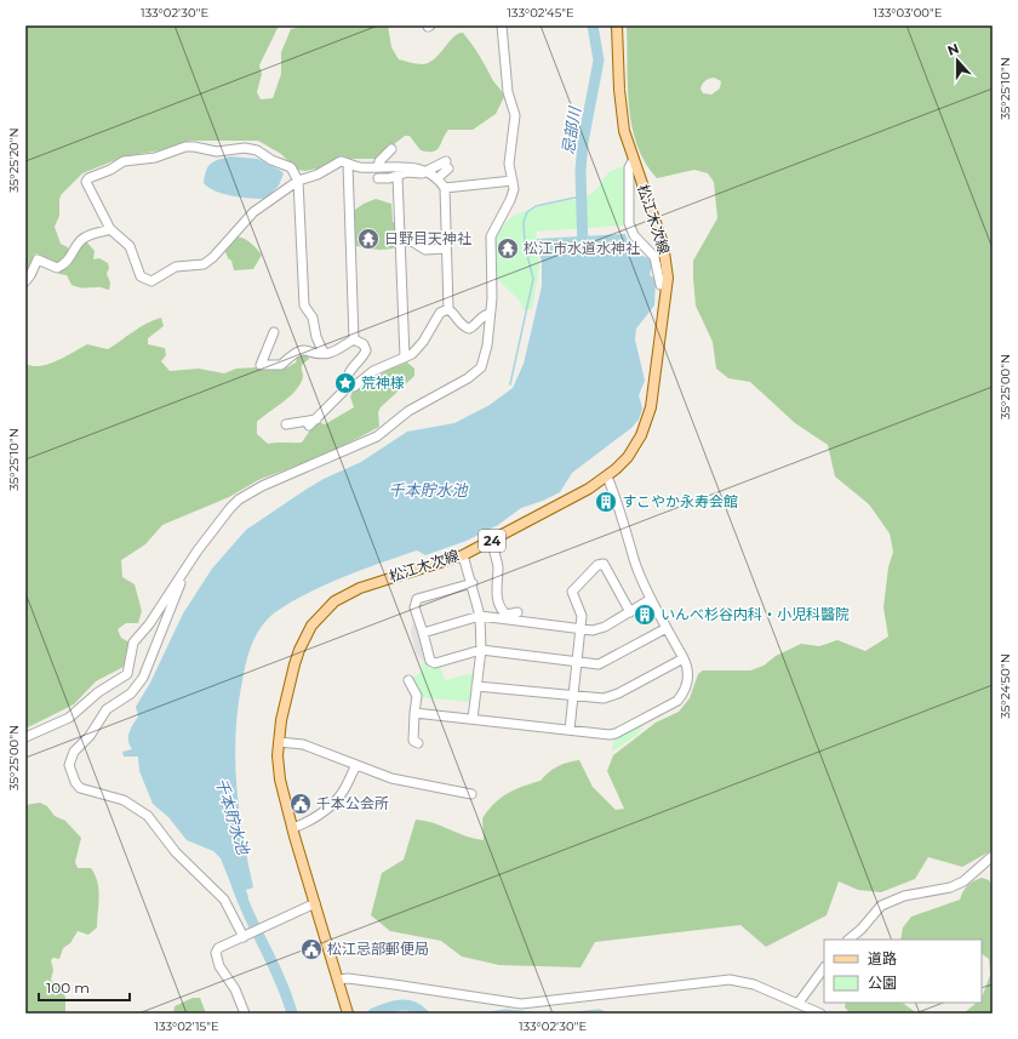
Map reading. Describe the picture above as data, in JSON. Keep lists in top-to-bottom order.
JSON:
{
  "streets": {
    "main road": ["松江木次線", "24"]
  },
  "water": ["忌部川", "千本貯水池"],
  "places": {
    "temple": ["日野目天神社", "松江市水道水神社"],
    "place": ["荒神様"],
    "building": ["すこやか永寿会館", "いんべ杉谷内科・小児科醫院"],
    "public building": ["千本公会所", "松江忌部郵便局"]
  },
  "legend": ["道路", "公園"],
  "scale_bar": "100 m",
  "north": "top",
  "coordinates": [
    "133°02'30\"E",
    "133°02'45\"E",
    "133°03'00\"E",
    "35°25'10\"N",
    "35°25'20\"N",
    "35°25'00\"N",
    "35°24'50\"N",
    "133°02'15\"E"
  ]
}
